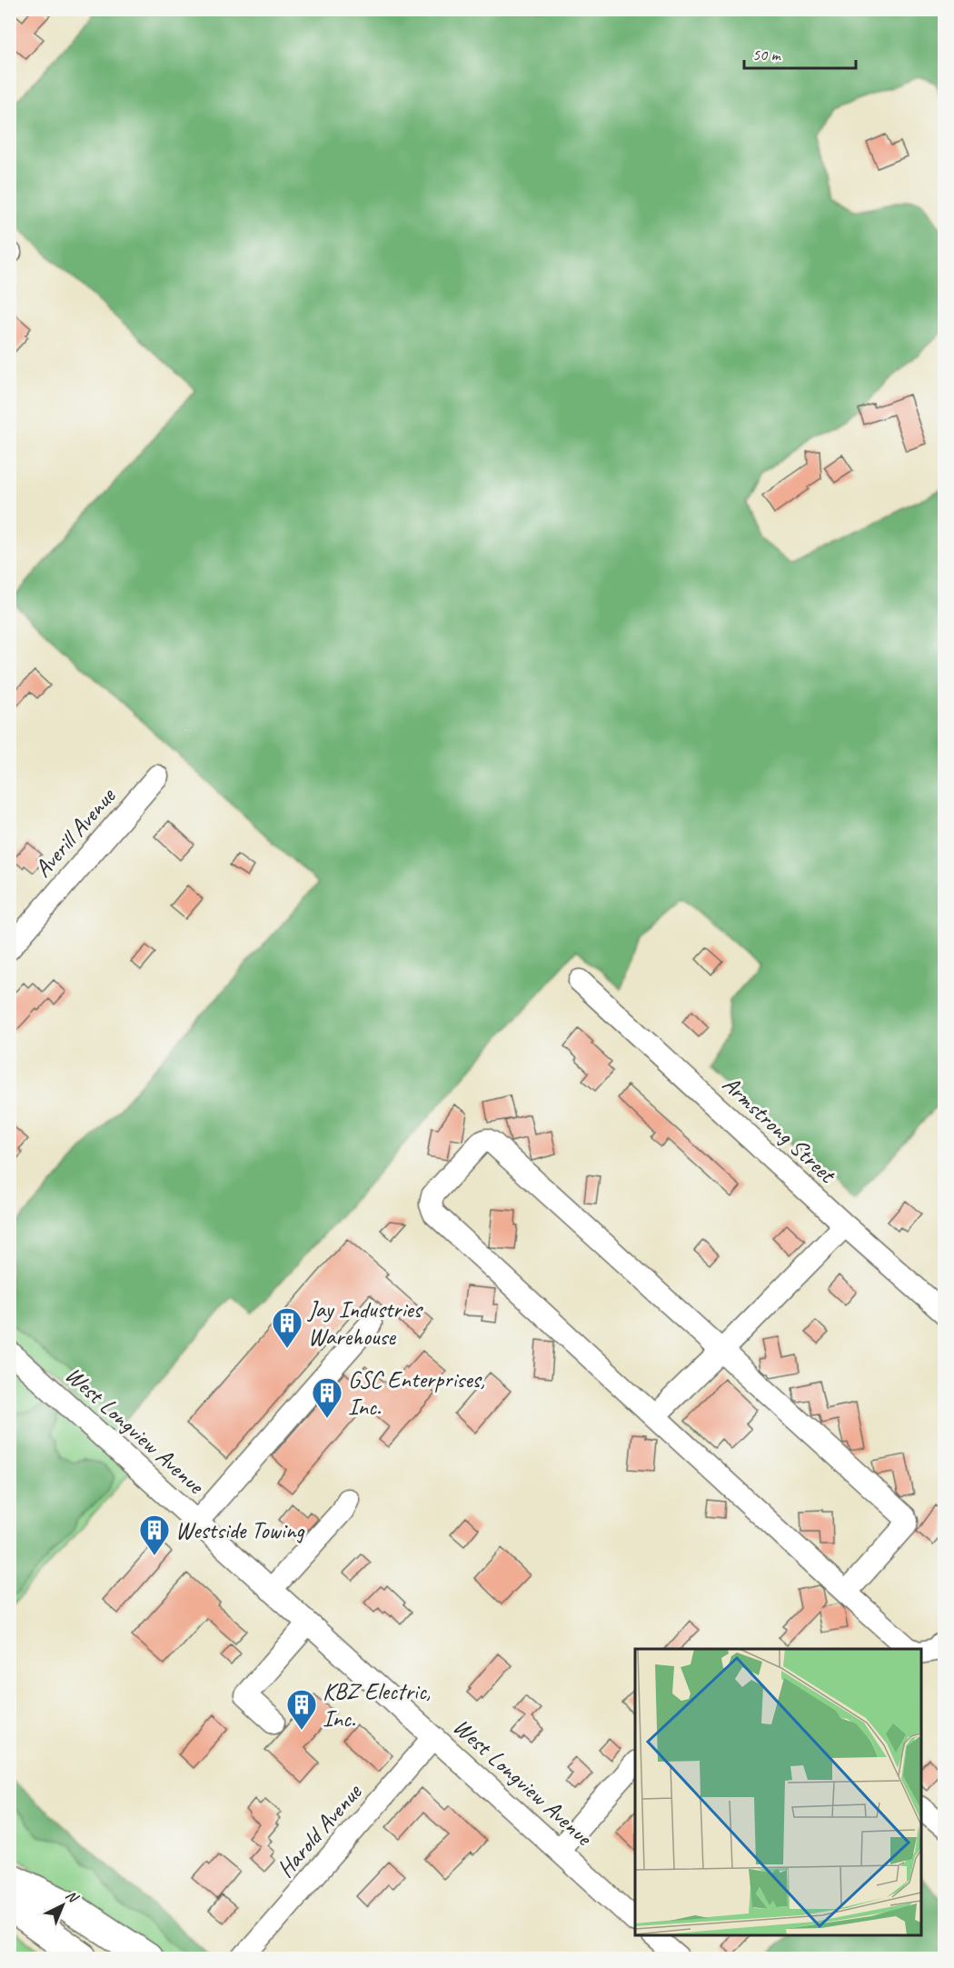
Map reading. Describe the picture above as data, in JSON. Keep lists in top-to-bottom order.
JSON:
{
  "streets": {
    "street": [
      "Averill Avenue",
      "Armstrong Street",
      "West Longview Avenue",
      "Harold Avenue"
    ]
  },
  "crossings": [
    ["West Longview Avenue", "Harold Avenue"]
  ],
  "places": {
    "building": [
      "Jay Industries Warehouse",
      "GSC Enterprises, Inc.",
      "Westside Towing",
      "KBZ Electric, Inc."
    ]
  },
  "scale_bar": "50 m",
  "north": "top right"
}
